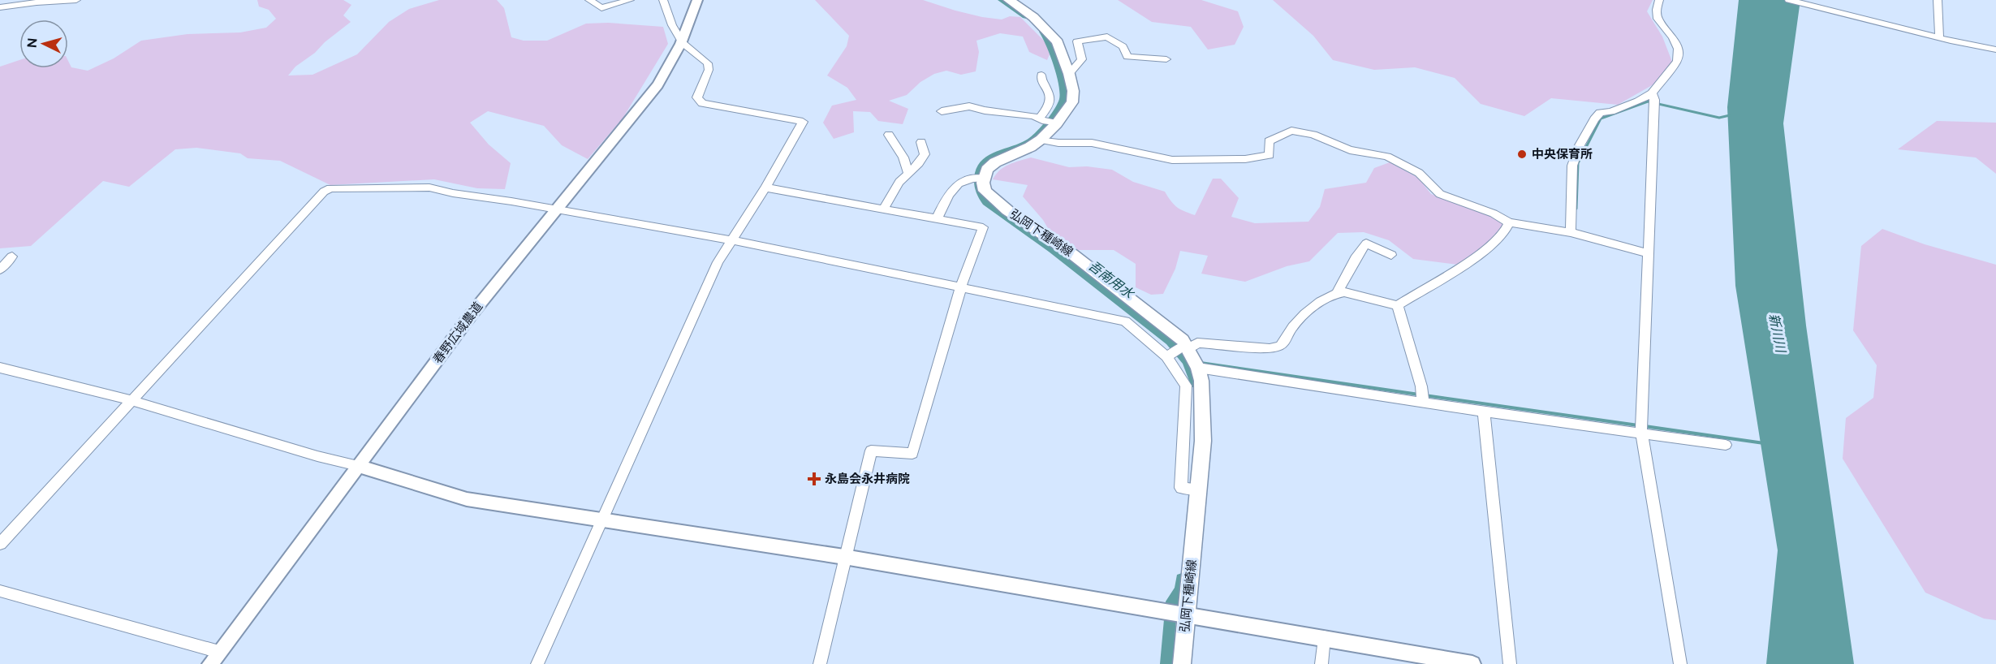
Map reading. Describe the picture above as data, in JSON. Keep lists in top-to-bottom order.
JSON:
{
  "streets": {
    "main road": ["弘岡下種崎線"],
    "street": ["春野広域農道"]
  },
  "water": ["吾南用水", "新川川"],
  "places": {
    "other": ["中央保育所"],
    "health": ["永島会永井病院"]
  },
  "north": "left"
}
